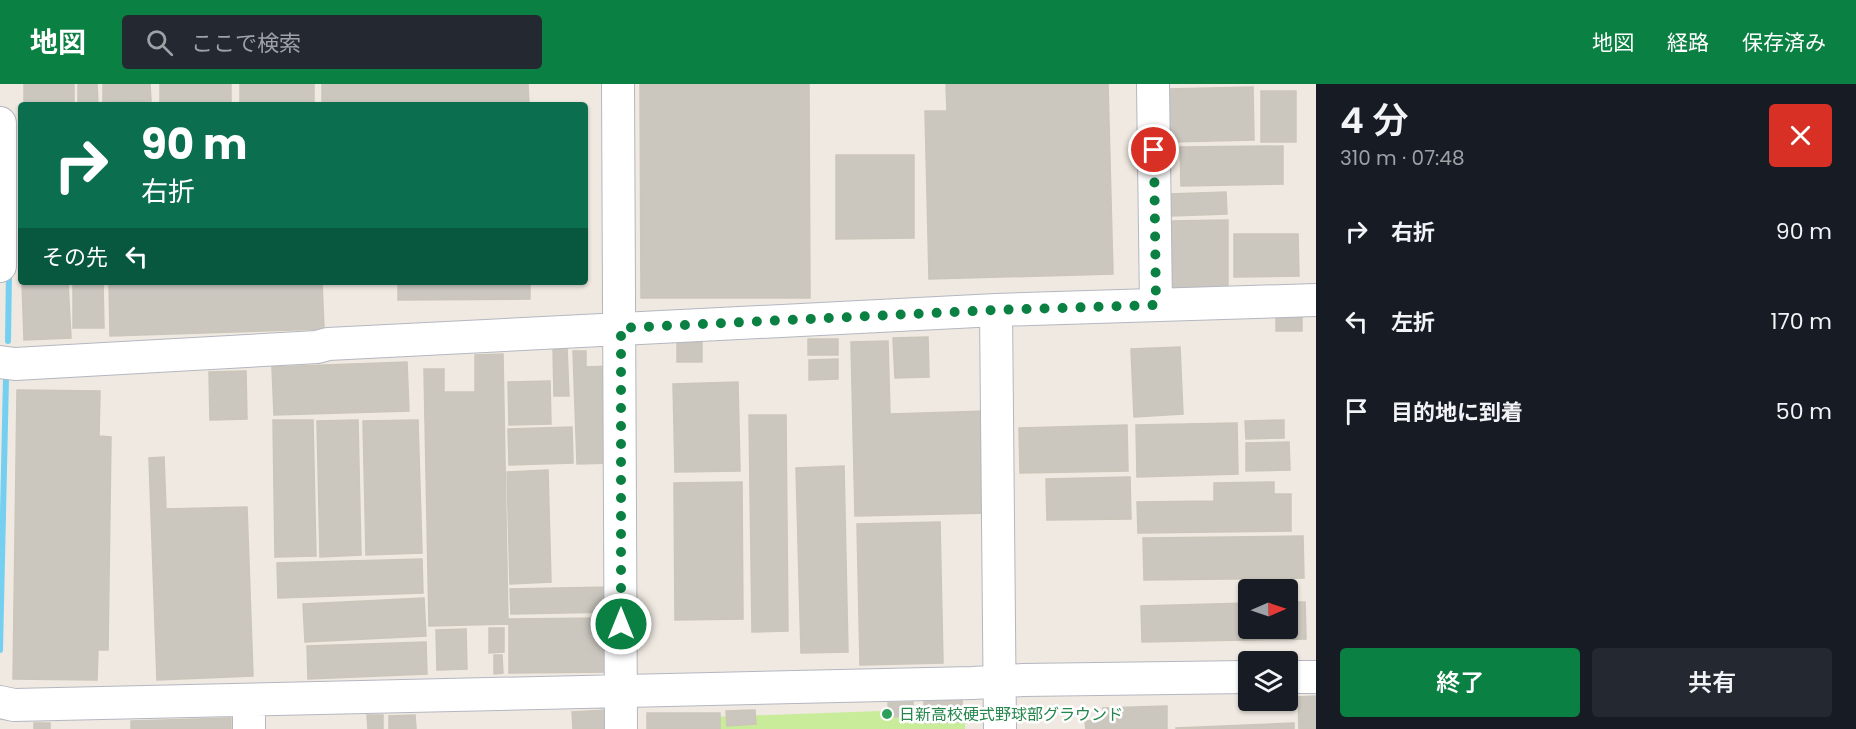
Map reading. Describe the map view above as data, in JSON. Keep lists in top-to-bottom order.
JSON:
{
  "places": ["日新高校硬式野球部グラウンド"],
  "north": "right",
  "page": {
    "header": "地図",
    "search": "ここで検索",
    "nav": ["地図", "経路", "保存済み"],
    "heading": ["4 分", "310 m · 07:48"],
    "turn": ["90 m", "右折"],
    "list": [
      {
        "name": "右折",
        "value": "90 m"
      },
      {
        "name": "左折",
        "value": "170 m"
      },
      {
        "name": "目的地に到着",
        "value": "50 m"
      }
    ],
    "then": "その先",
    "buttons": ["終了", "共有"]
  }
}
